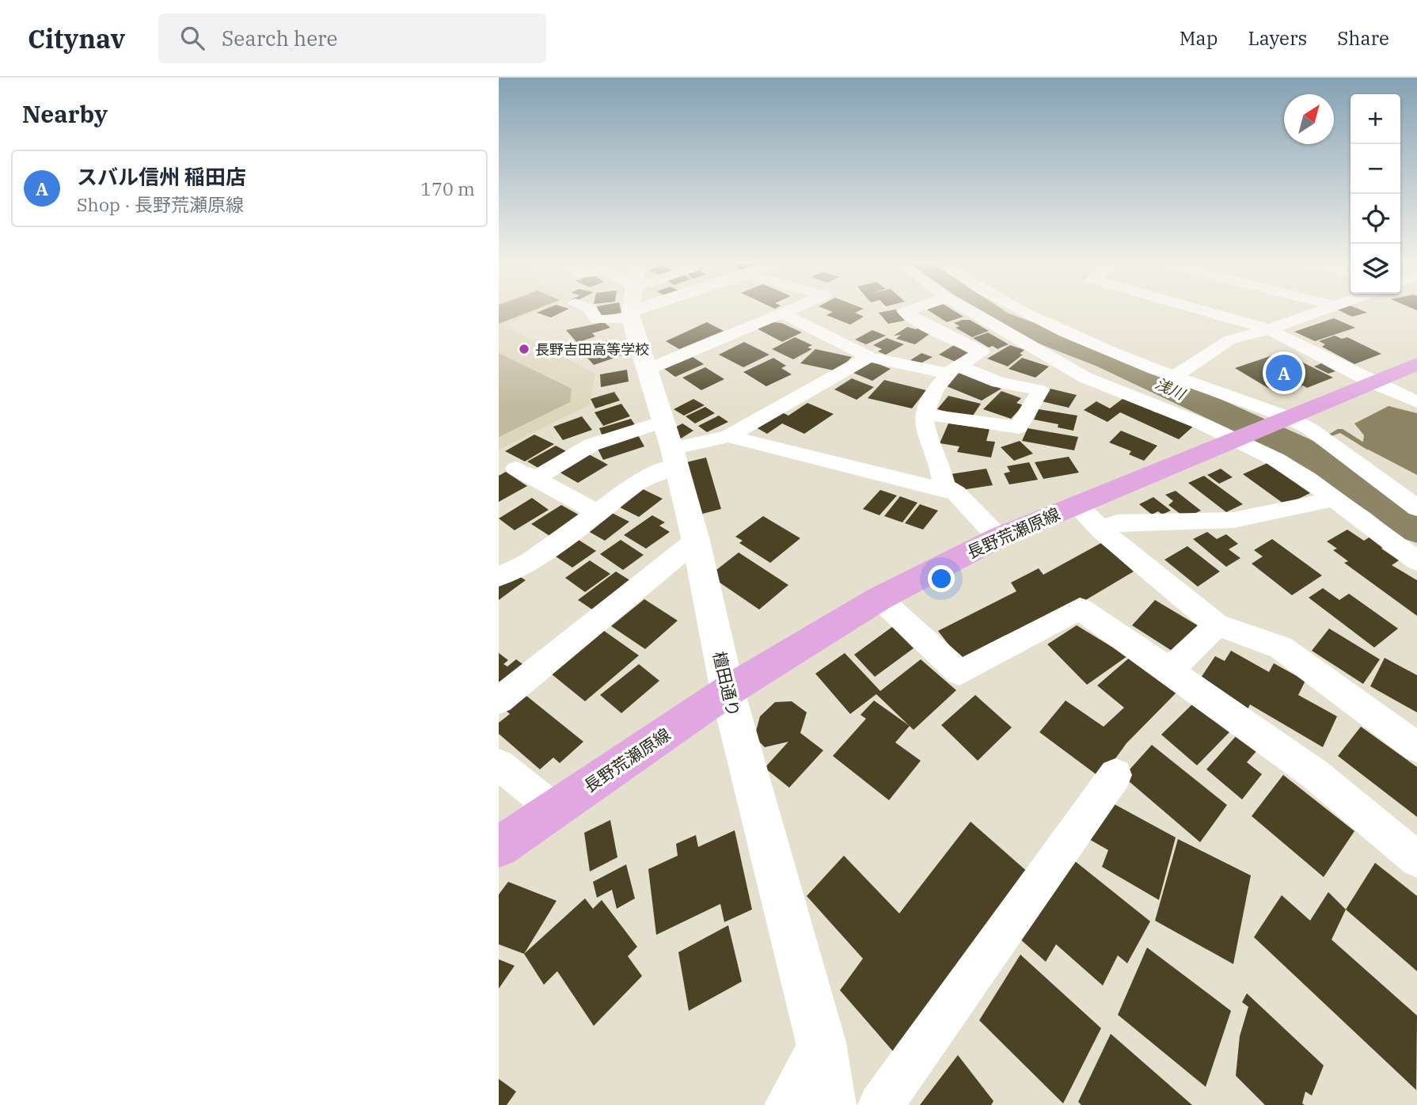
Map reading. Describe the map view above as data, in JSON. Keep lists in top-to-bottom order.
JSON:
{
  "streets": {
    "main road": ["長野荒瀬原線"],
    "street": ["檀田通り"]
  },
  "crossings": [
    ["長野荒瀬原線", "檀田通り"]
  ],
  "water": ["浅川"],
  "places": ["長野吉田高等学校"],
  "north": "top right",
  "page": {
    "header": "Citynav",
    "search": "Search here",
    "nav": ["Map", "Layers", "Share"],
    "heading": "Nearby",
    "map_buttons": ["+", "−"],
    "list": [
      {
        "mark": "A",
        "name": "スバル信州 稲田店",
        "note": "Shop · 長野荒瀬原線",
        "value": "170 m"
      }
    ],
    "pins": "A"
  }
}
